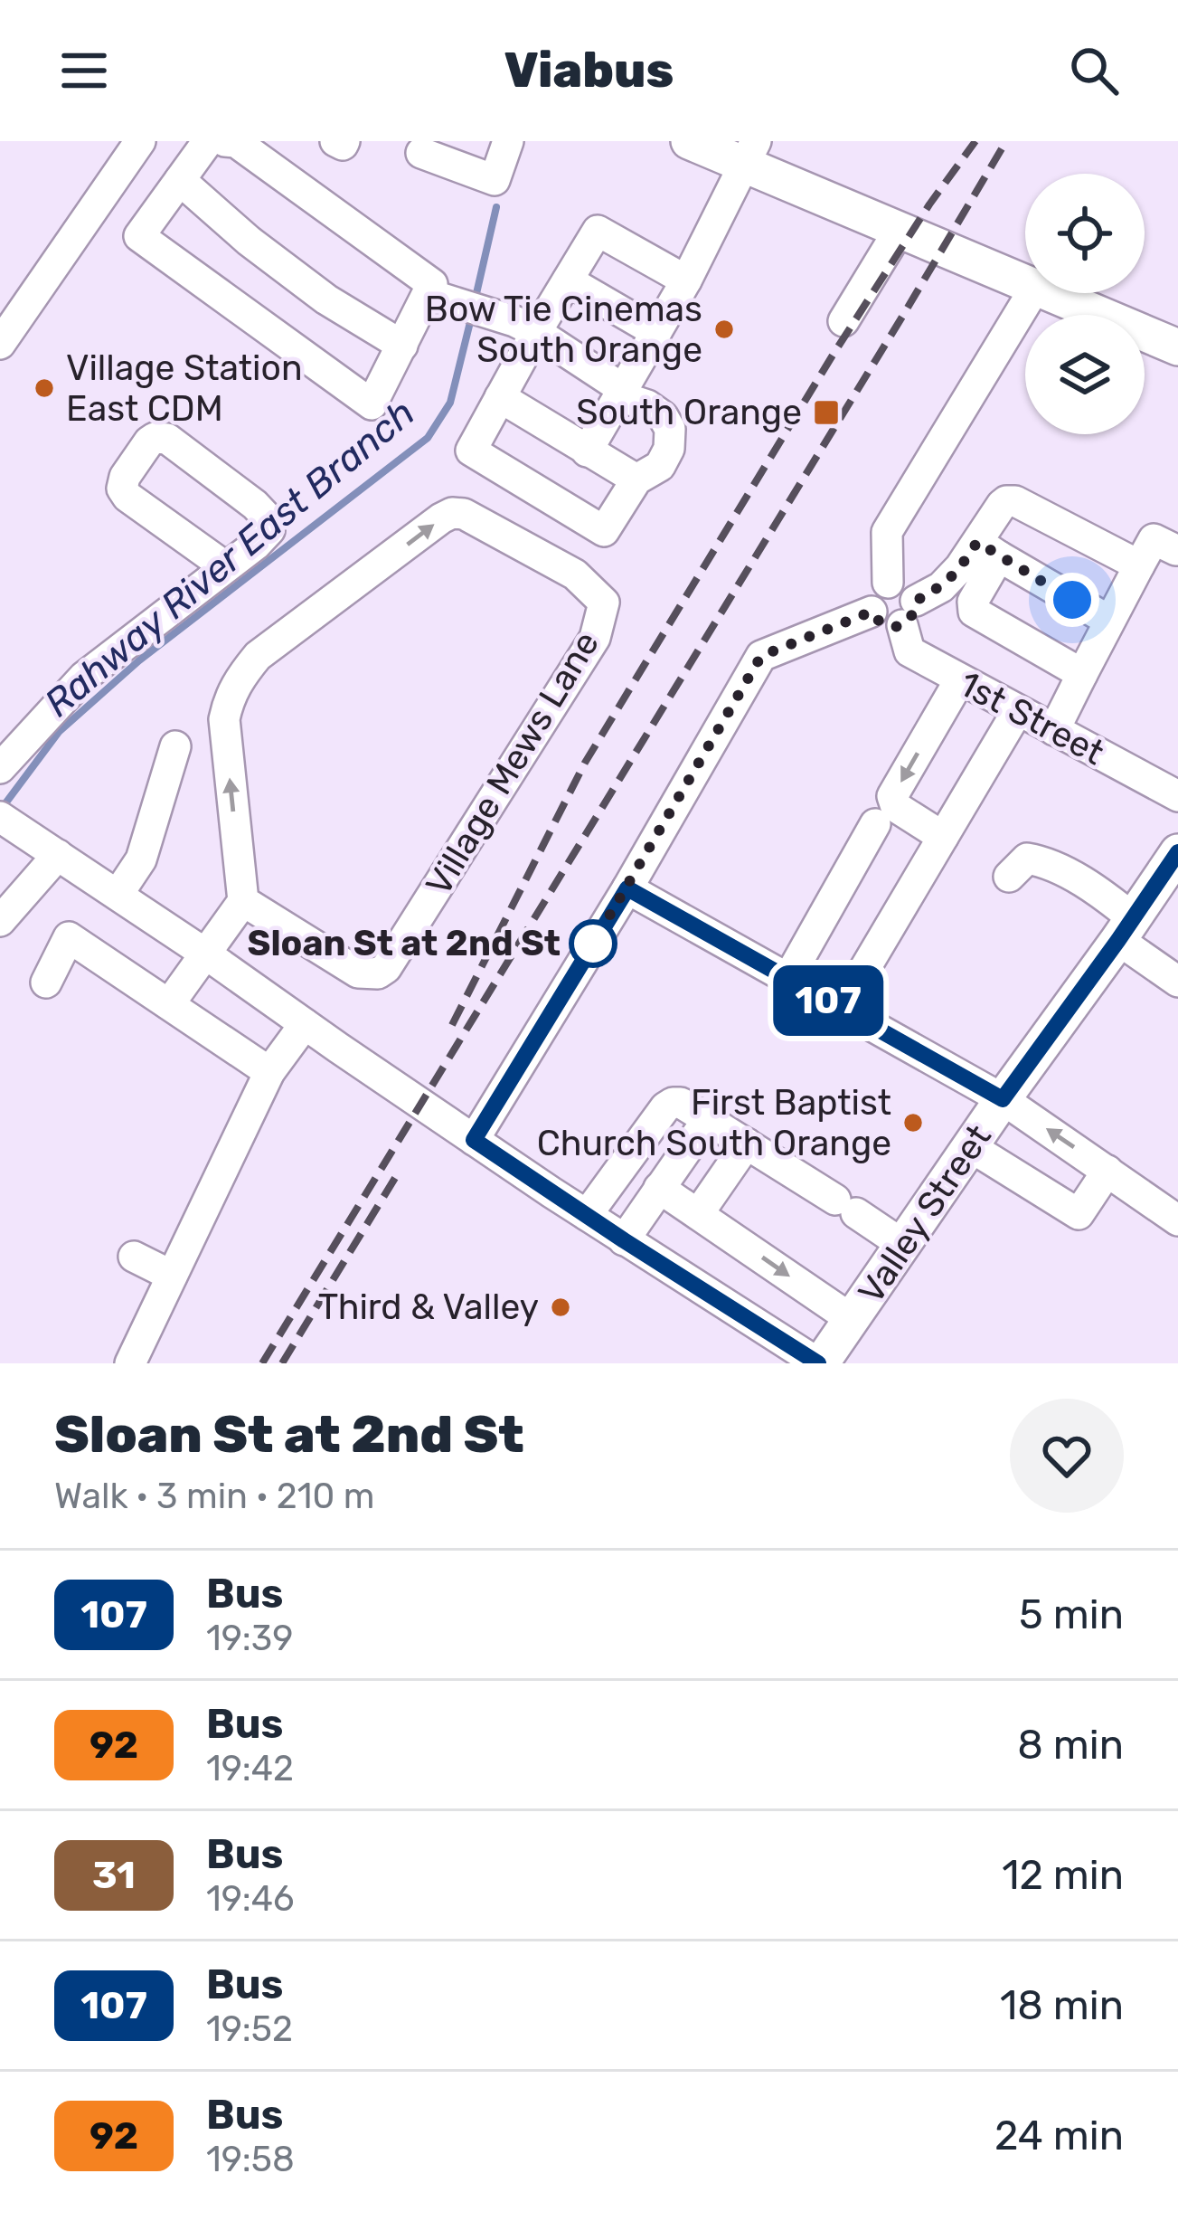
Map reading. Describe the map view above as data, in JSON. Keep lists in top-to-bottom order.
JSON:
{
  "streets": {
    "main road": ["Valley Street"],
    "street": ["1st Street", "Village Mews Lane"]
  },
  "water": ["Rahway River East Branch"],
  "places": {
    "other": [
      "Bow Tie Cinemas South Orange",
      "Village Station East CDM",
      "Sloan St at 2nd St",
      "First Baptist Church South Orange",
      "Third & Valley"
    ],
    "transit": ["South Orange"]
  },
  "lines": ["bus line 107"],
  "page": {
    "header": "Viabus",
    "on_map": "107",
    "heading": ["Sloan St at 2nd St", "Walk · 3 min · 210 m"],
    "list": [
      {
        "mark": "107",
        "name": "Bus",
        "note": "19:39",
        "value": "5 min"
      },
      {
        "mark": "92",
        "name": "Bus",
        "note": "19:42",
        "value": "8 min"
      },
      {
        "mark": "31",
        "name": "Bus",
        "note": "19:46",
        "value": "12 min"
      },
      {
        "mark": "107",
        "name": "Bus",
        "note": "19:52",
        "value": "18 min"
      },
      {
        "mark": "92",
        "name": "Bus",
        "note": "19:58",
        "value": "24 min"
      }
    ]
  }
}
